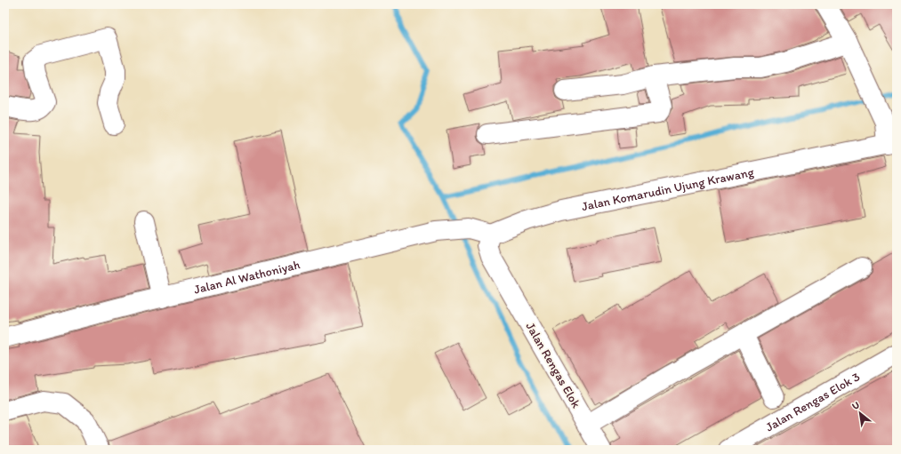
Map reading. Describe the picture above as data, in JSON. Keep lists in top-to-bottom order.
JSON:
{
  "streets": {
    "street": [
      "Jalan Komarudin Ujung Krawang",
      "Jalan Al Wathoniyah",
      "Jalan Rengas Elok",
      "Jalan Rengas Elok 3"
    ]
  },
  "crossings": [
    ["Jalan Komarudin Ujung Krawang", "Jalan Al Wathoniyah"],
    ["Jalan Komarudin Ujung Krawang", "Jalan Rengas Elok"],
    ["Jalan Al Wathoniyah", "Jalan Rengas Elok"]
  ],
  "north": "top left"
}
